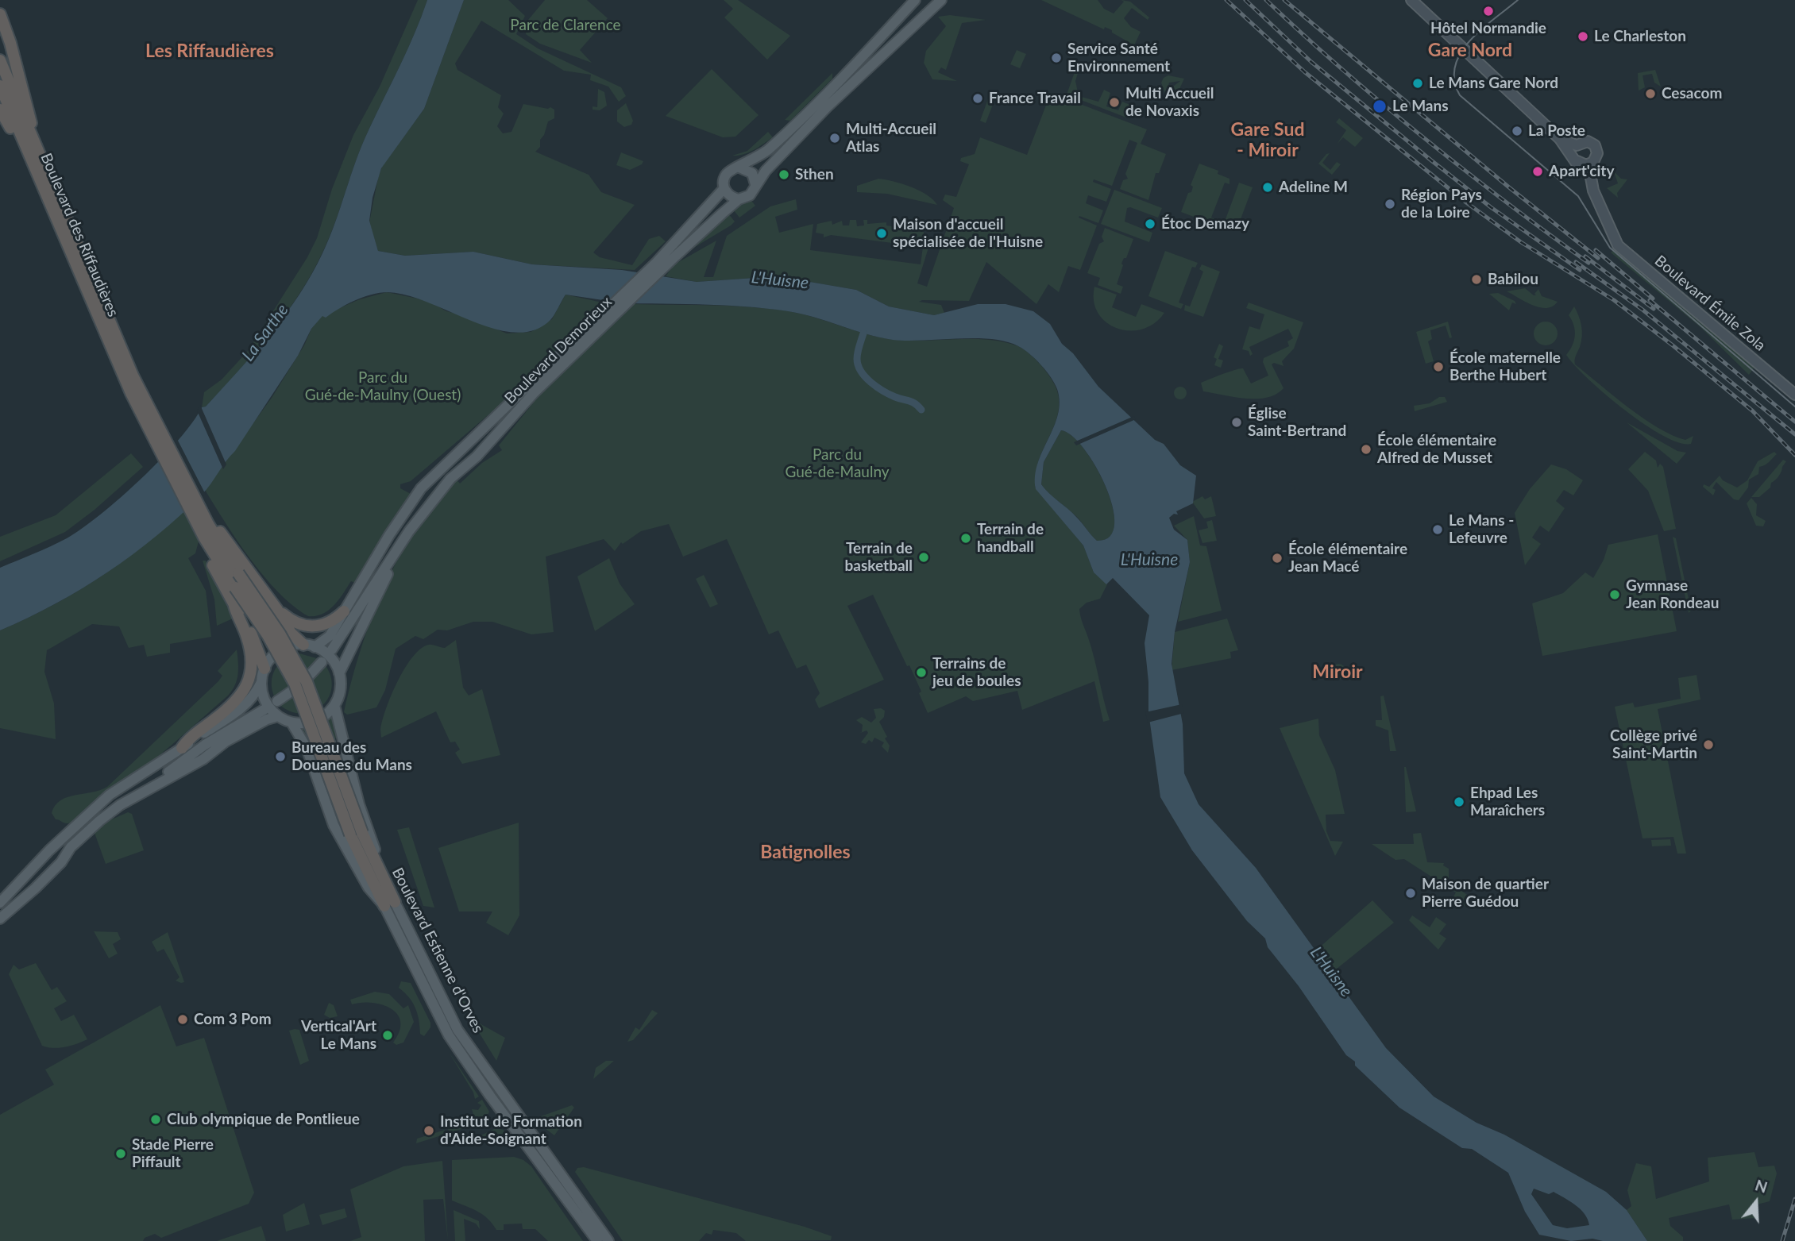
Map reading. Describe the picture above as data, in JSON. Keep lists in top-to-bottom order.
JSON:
{
  "streets": {
    "highway": ["Boulevard des Riffaudières", "Boulevard Estienne d'Orves"],
    "main road": ["Boulevard Émile Zola", "Boulevard Demorieux"]
  },
  "districts": [
    "Gare Nord",
    "Les Riffaudières",
    "Gare Sud - Miroir",
    "Miroir",
    "Batignolles"
  ],
  "water": ["L'Huisne", "La Sarthe"],
  "parks": ["Parc de Clarence", "Parc du Gué-de-Maulny (Ouest)", "Parc du Gué-de-Maulny"],
  "places": [
    "Hôtel Normandie",
    "Le Charleston",
    "Service Santé Environnement",
    "Le Mans Gare Nord",
    "Cesacom",
    "France Travail",
    "Multi Accueil de Novaxis",
    "Le Mans",
    "La Poste",
    "Multi-Accueil Atlas",
    "Apart'city",
    "Sthen",
    "Adeline M",
    "Région Pays de la Loire",
    "Étoc Demazy",
    "Maison d'accueil spécialisée de l'Huisne",
    "Babilou",
    "École maternelle Berthe Hubert",
    "Église Saint-Bertrand",
    "École élémentaire Alfred de Musset",
    "Le Mans - Lefeuvre",
    "Terrain de handball",
    "Terrain de basketball",
    "École élémentaire Jean Macé",
    "Gymnase Jean Rondeau",
    "Terrains de jeu de boules",
    "Collège privé Saint-Martin",
    "Bureau des Douanes du Mans",
    "Ehpad Les Maraîchers",
    "Maison de quartier Pierre Guédou",
    "Com 3 Pom",
    "Vertical'Art Le Mans",
    "Club olympique de Pontlieue",
    "Institut de Formation d'Aide-Soignant",
    "Stade Pierre Piffault"
  ],
  "north": "top"
}
